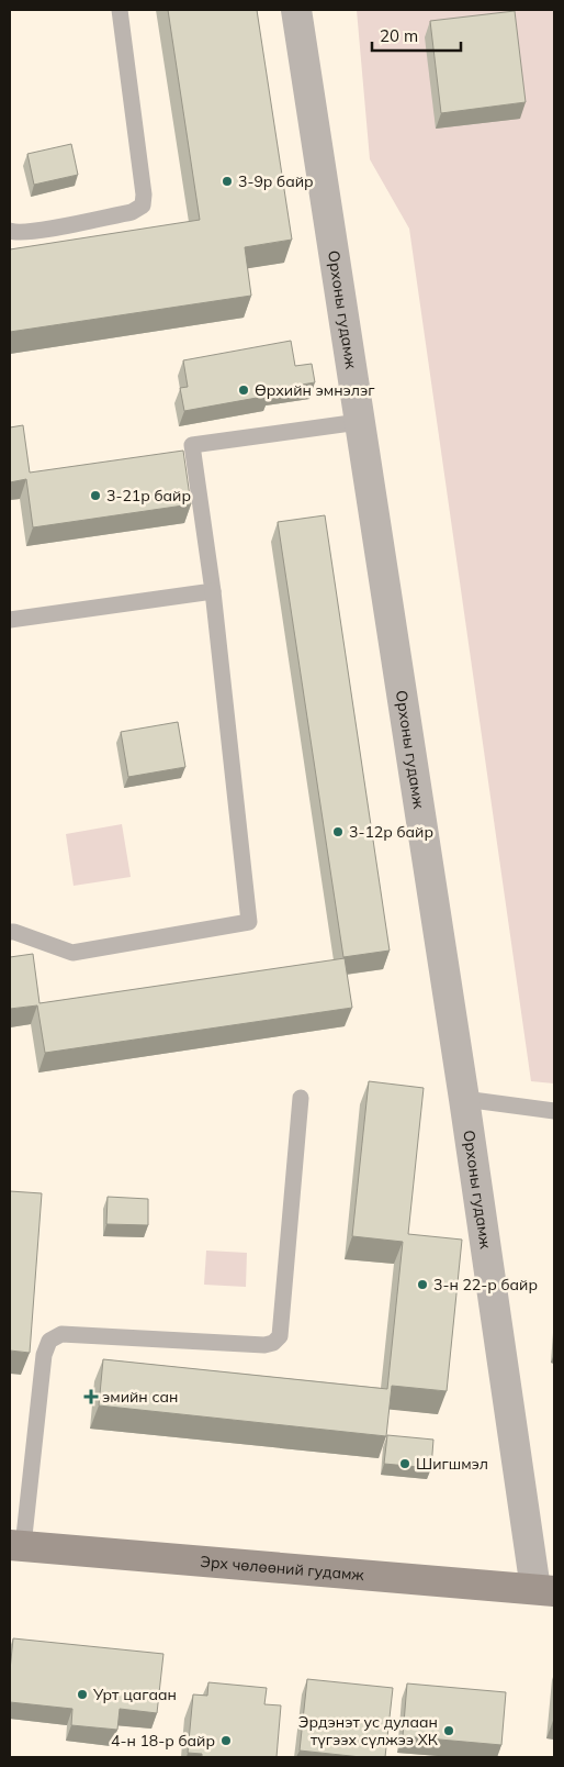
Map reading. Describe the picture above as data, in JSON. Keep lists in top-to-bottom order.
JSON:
{
  "streets": {
    "main road": ["Эрх чөлөөний гудамж"],
    "street": ["Орхоны гудамж"]
  },
  "crossings": [
    ["Орхоны гудамж", "Эрх чөлөөний гудамж"]
  ],
  "places": {
    "other": [
      "3-9р байр",
      "Өрхийн эмнэлэг",
      "3-21р байр",
      "3-12р байр",
      "3-н 22-р байр",
      "Шигшмэл",
      "Урт цагаан",
      "Эрдэнэт ус дулаан түгээх сүлжээ ХК",
      "4-н 18-р байр"
    ],
    "health": ["эмийн сан"]
  },
  "scale_bar": "20 m"
}
